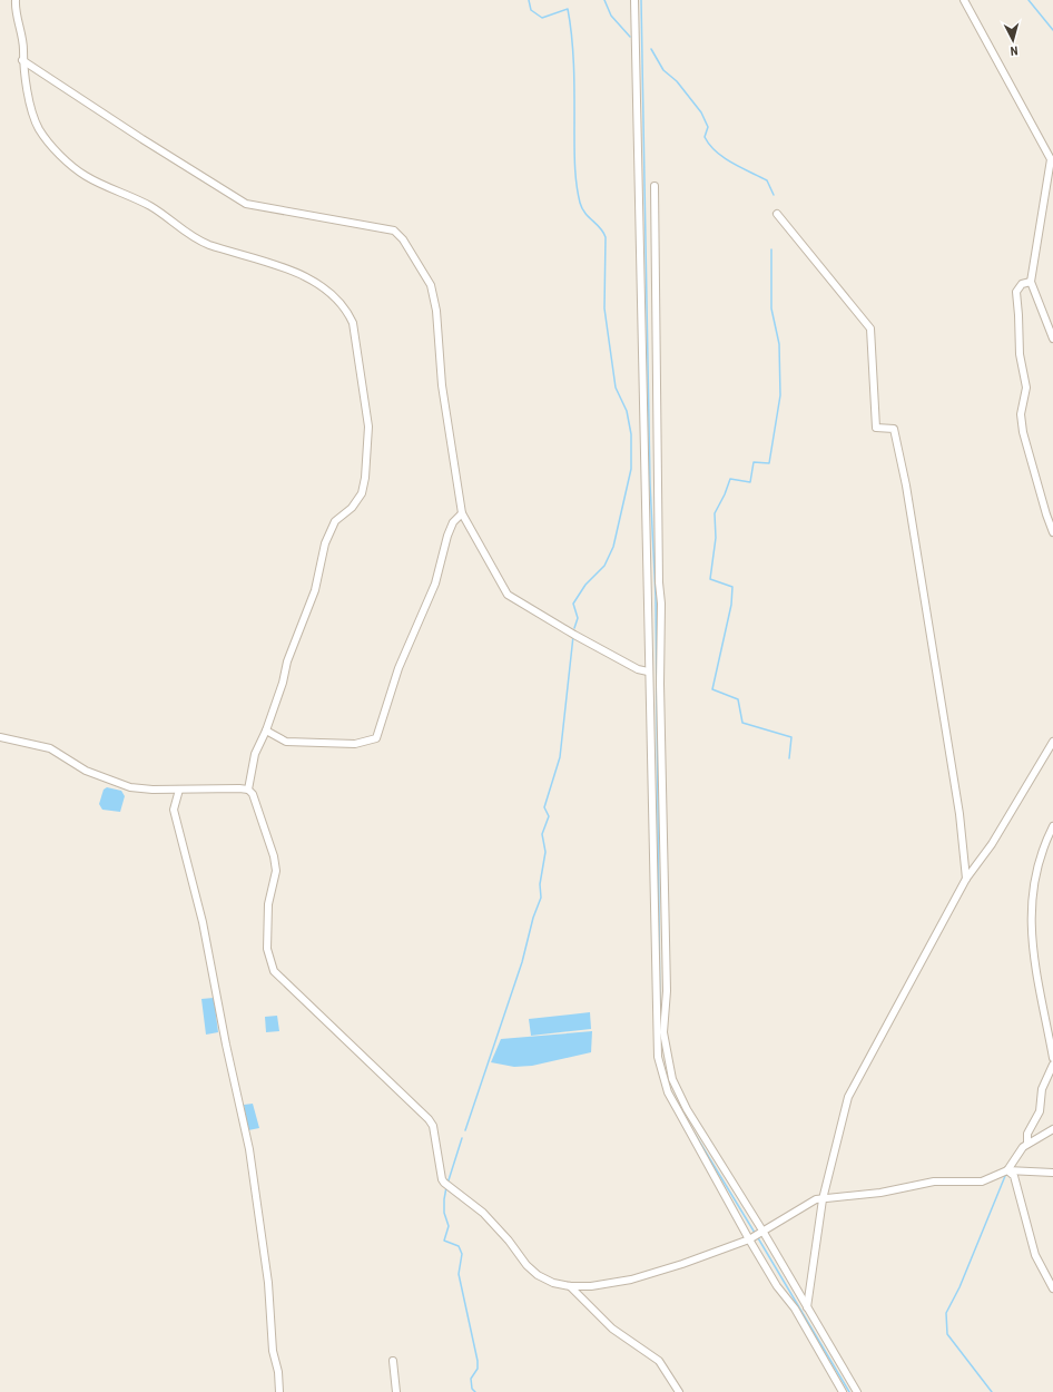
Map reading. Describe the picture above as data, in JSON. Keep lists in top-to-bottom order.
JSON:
{
  "north": "bottom"
}
